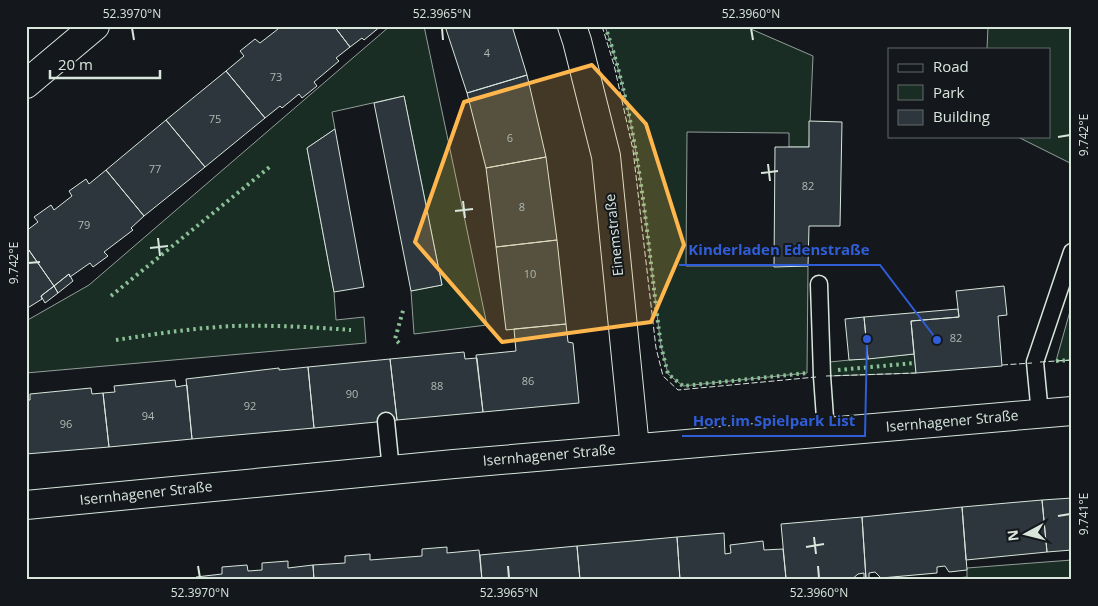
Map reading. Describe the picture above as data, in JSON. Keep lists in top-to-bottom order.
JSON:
{
  "streets": {
    "street": ["Einemstraße", "Isernhagener Straße"]
  },
  "crossings": [
    ["Einemstraße", "Isernhagener Straße"]
  ],
  "places": ["Hort im Spielpark List", "Kinderladen Edenstraße"],
  "house_numbers": [
    "4",
    "73",
    "75",
    "6",
    "77",
    "82",
    "8",
    "79",
    "10",
    "82",
    "86",
    "88",
    "90",
    "92",
    "94",
    "96"
  ],
  "legend": ["Road", "Park", "Building"],
  "scale_bar": "20 m",
  "north": "left",
  "coordinates": [
    "52.3970°N",
    "52.3965°N",
    "52.3960°N",
    "9.742°E",
    "9.741°E"
  ]
}
